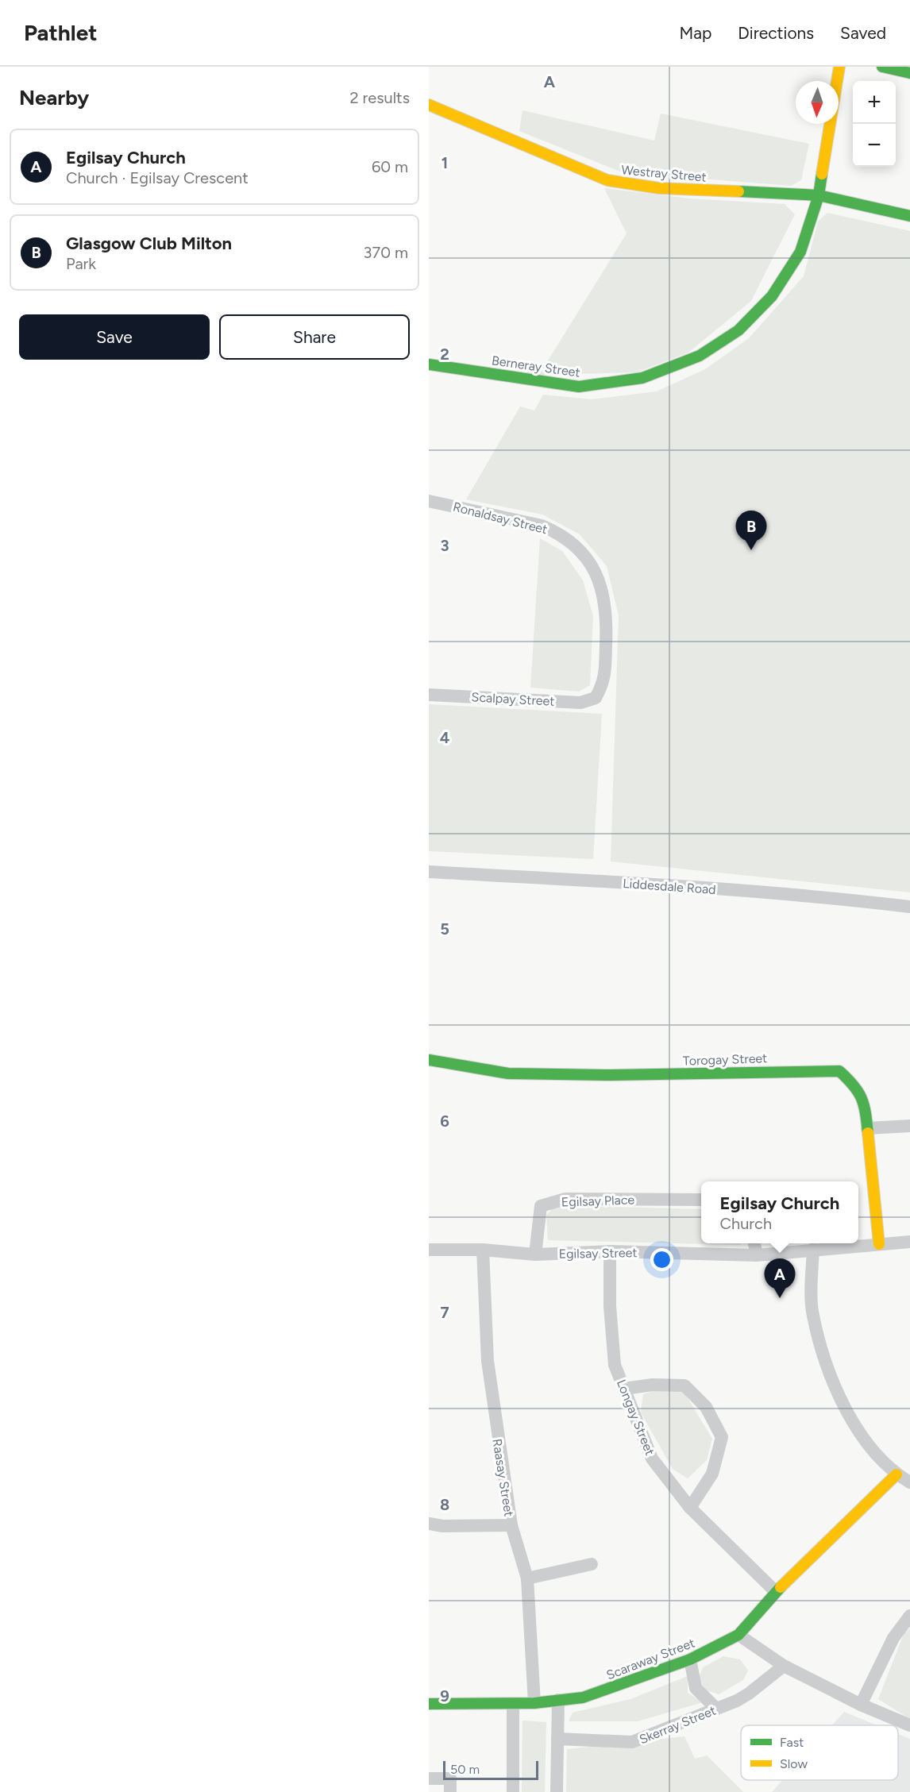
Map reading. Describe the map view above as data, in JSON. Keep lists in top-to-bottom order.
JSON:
{
  "streets": {
    "street": [
      "Westray Street",
      "Berneray Street",
      "Ronaldsay Street",
      "Scalpay Street",
      "Liddesdale Road",
      "Torogay Street",
      "Egilsay Place",
      "Egilsay Street",
      "Longay Street",
      "Raasay Street",
      "Scaraway Street",
      "Skerray Street"
    ]
  },
  "crossings": [
    ["Westray Street", "Berneray Street"],
    ["Ronaldsay Street", "Scalpay Street"],
    ["Torogay Street", "Egilsay Street"],
    ["Egilsay Place", "Egilsay Street"],
    ["Egilsay Street", "Longay Street"],
    ["Egilsay Street", "Raasay Street"],
    ["Longay Street", "Scaraway Street"],
    ["Raasay Street", "Scaraway Street"]
  ],
  "legend": ["Fast", "Slow"],
  "scale_bar": "50 m",
  "north": "bottom",
  "page": {
    "header": "Pathlet",
    "nav": ["Map", "Directions", "Saved"],
    "heading": ["Nearby", "2 results"],
    "map_buttons": ["+", "−"],
    "list": [
      {
        "mark": "A",
        "name": "Egilsay Church",
        "note": "Church · Egilsay Crescent",
        "value": "60 m"
      },
      {
        "mark": "B",
        "name": "Glasgow Club Milton",
        "note": "Park",
        "value": "370 m"
      }
    ],
    "buttons": ["Save", "Share"],
    "pins": ["B", "A"],
    "popup": ["Egilsay Church", "Church"],
    "scale": "50 m"
  },
  "grid": {
    "columns": ["A"],
    "rows": [
      "1",
      "2",
      "3",
      "4",
      "5",
      "6",
      "7",
      "8",
      "9"
    ]
  }
}
